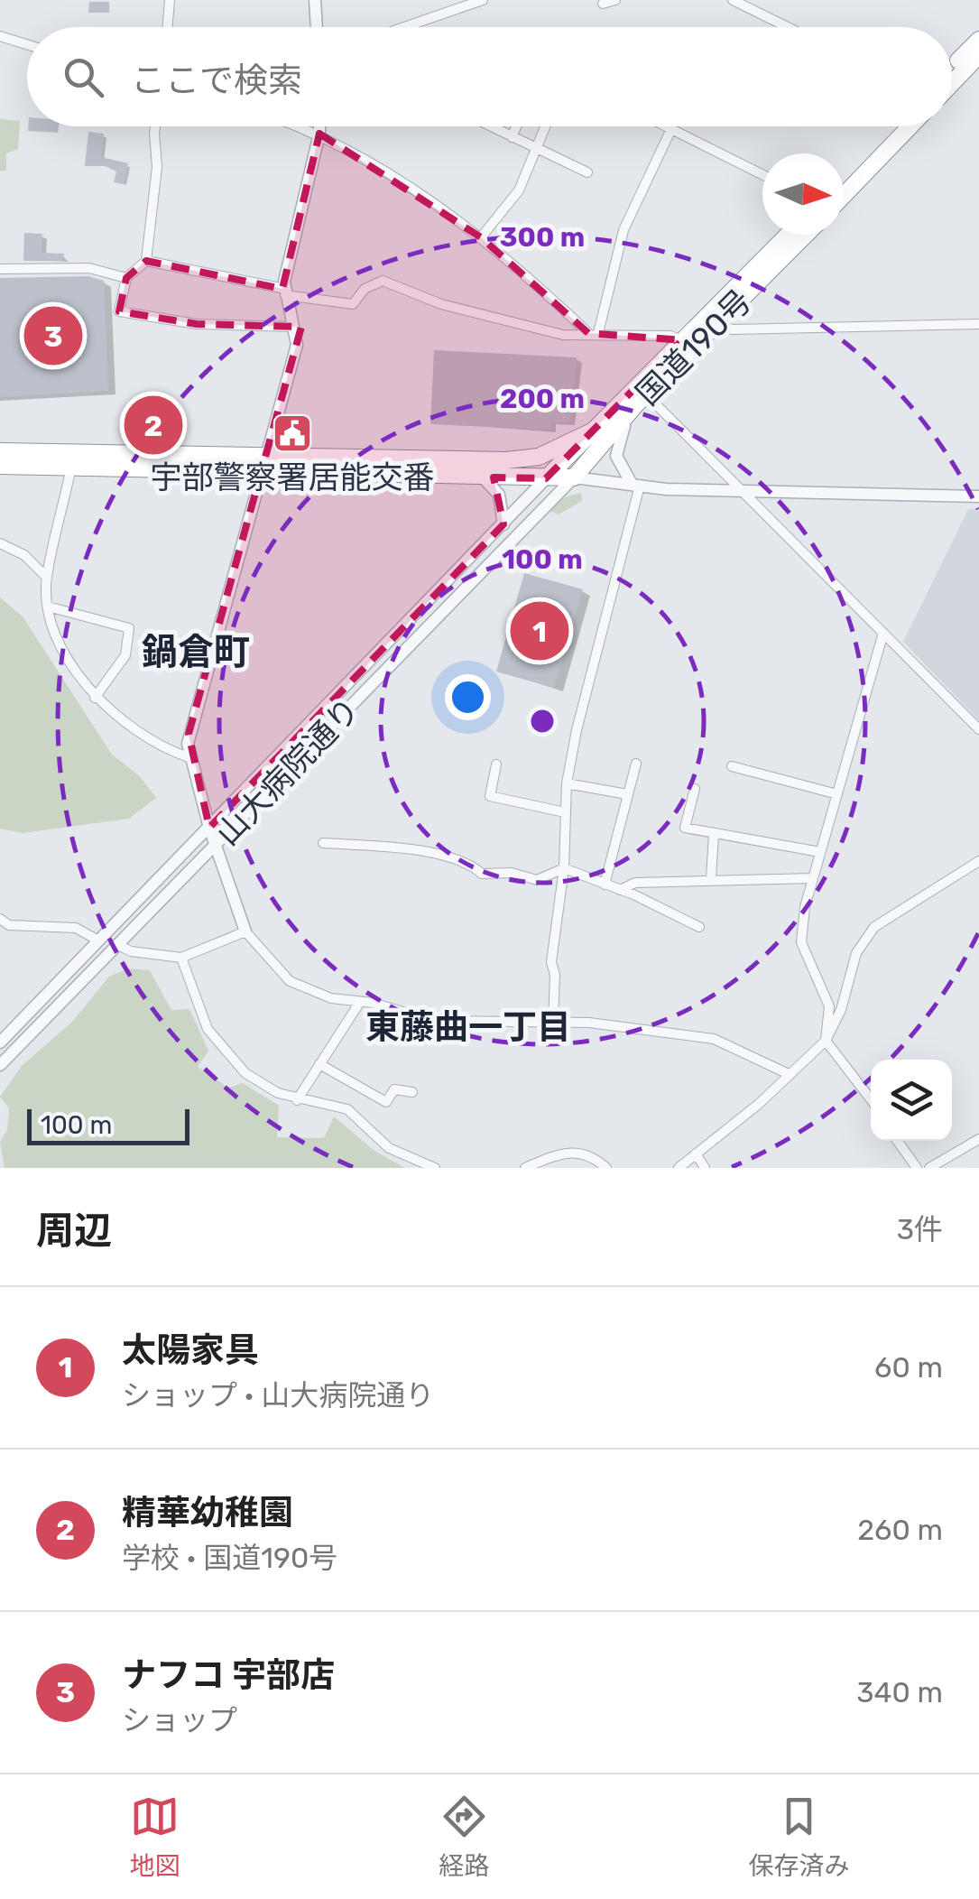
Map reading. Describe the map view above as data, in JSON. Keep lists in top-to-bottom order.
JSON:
{
  "streets": {
    "highway": ["国道190号"],
    "street": ["山大病院通り"]
  },
  "crossings": [
    ["国道190号", "山大病院通り"]
  ],
  "districts": ["鍋倉町", "東藤曲一丁目"],
  "places": {
    "public building": ["宇部警察署居能交番"]
  },
  "scale_bar": "100 m",
  "north": "right",
  "page": {
    "search": "ここで検索",
    "pins": ["3", "2", "1"],
    "scale": "100 m",
    "heading": ["周辺", "3件"],
    "list": [
      {
        "mark": "1",
        "name": "太陽家具",
        "note": "ショップ · 山大病院通り",
        "value": "60 m"
      },
      {
        "mark": "2",
        "name": "精華幼稚園",
        "note": "学校 · 国道190号",
        "value": "260 m"
      },
      {
        "mark": "3",
        "name": "ナフコ 宇部店",
        "note": "ショップ",
        "value": "340 m"
      }
    ],
    "nav": ["地図", "経路", "保存済み"]
  },
  "rings": ["300 m", "200 m", "100 m"]
}
